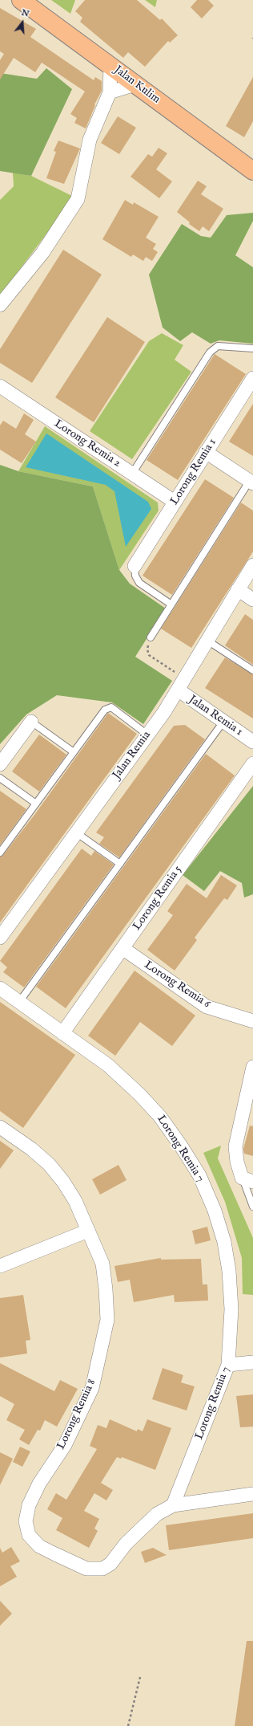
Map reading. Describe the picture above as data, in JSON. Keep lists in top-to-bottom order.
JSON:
{
  "streets": {
    "main road": ["Jalan Kulim"],
    "street": [
      "Lorong Remia 2",
      "Lorong Remia 1",
      "Jalan Remia 1",
      "Jalan Remia",
      "Lorong Remia 5",
      "Lorong Remia 6",
      "Lorong Remia 7",
      "Lorong Remia 8"
    ]
  },
  "crossings": [
    ["Lorong Remia 2", "Lorong Remia 1"],
    ["Jalan Remia 1", "Jalan Remia"],
    ["Lorong Remia 5", "Lorong Remia 6"],
    ["Lorong Remia 5", "Lorong Remia 7"],
    ["Lorong Remia 7", "Lorong Remia 8"]
  ],
  "north": "top"
}
